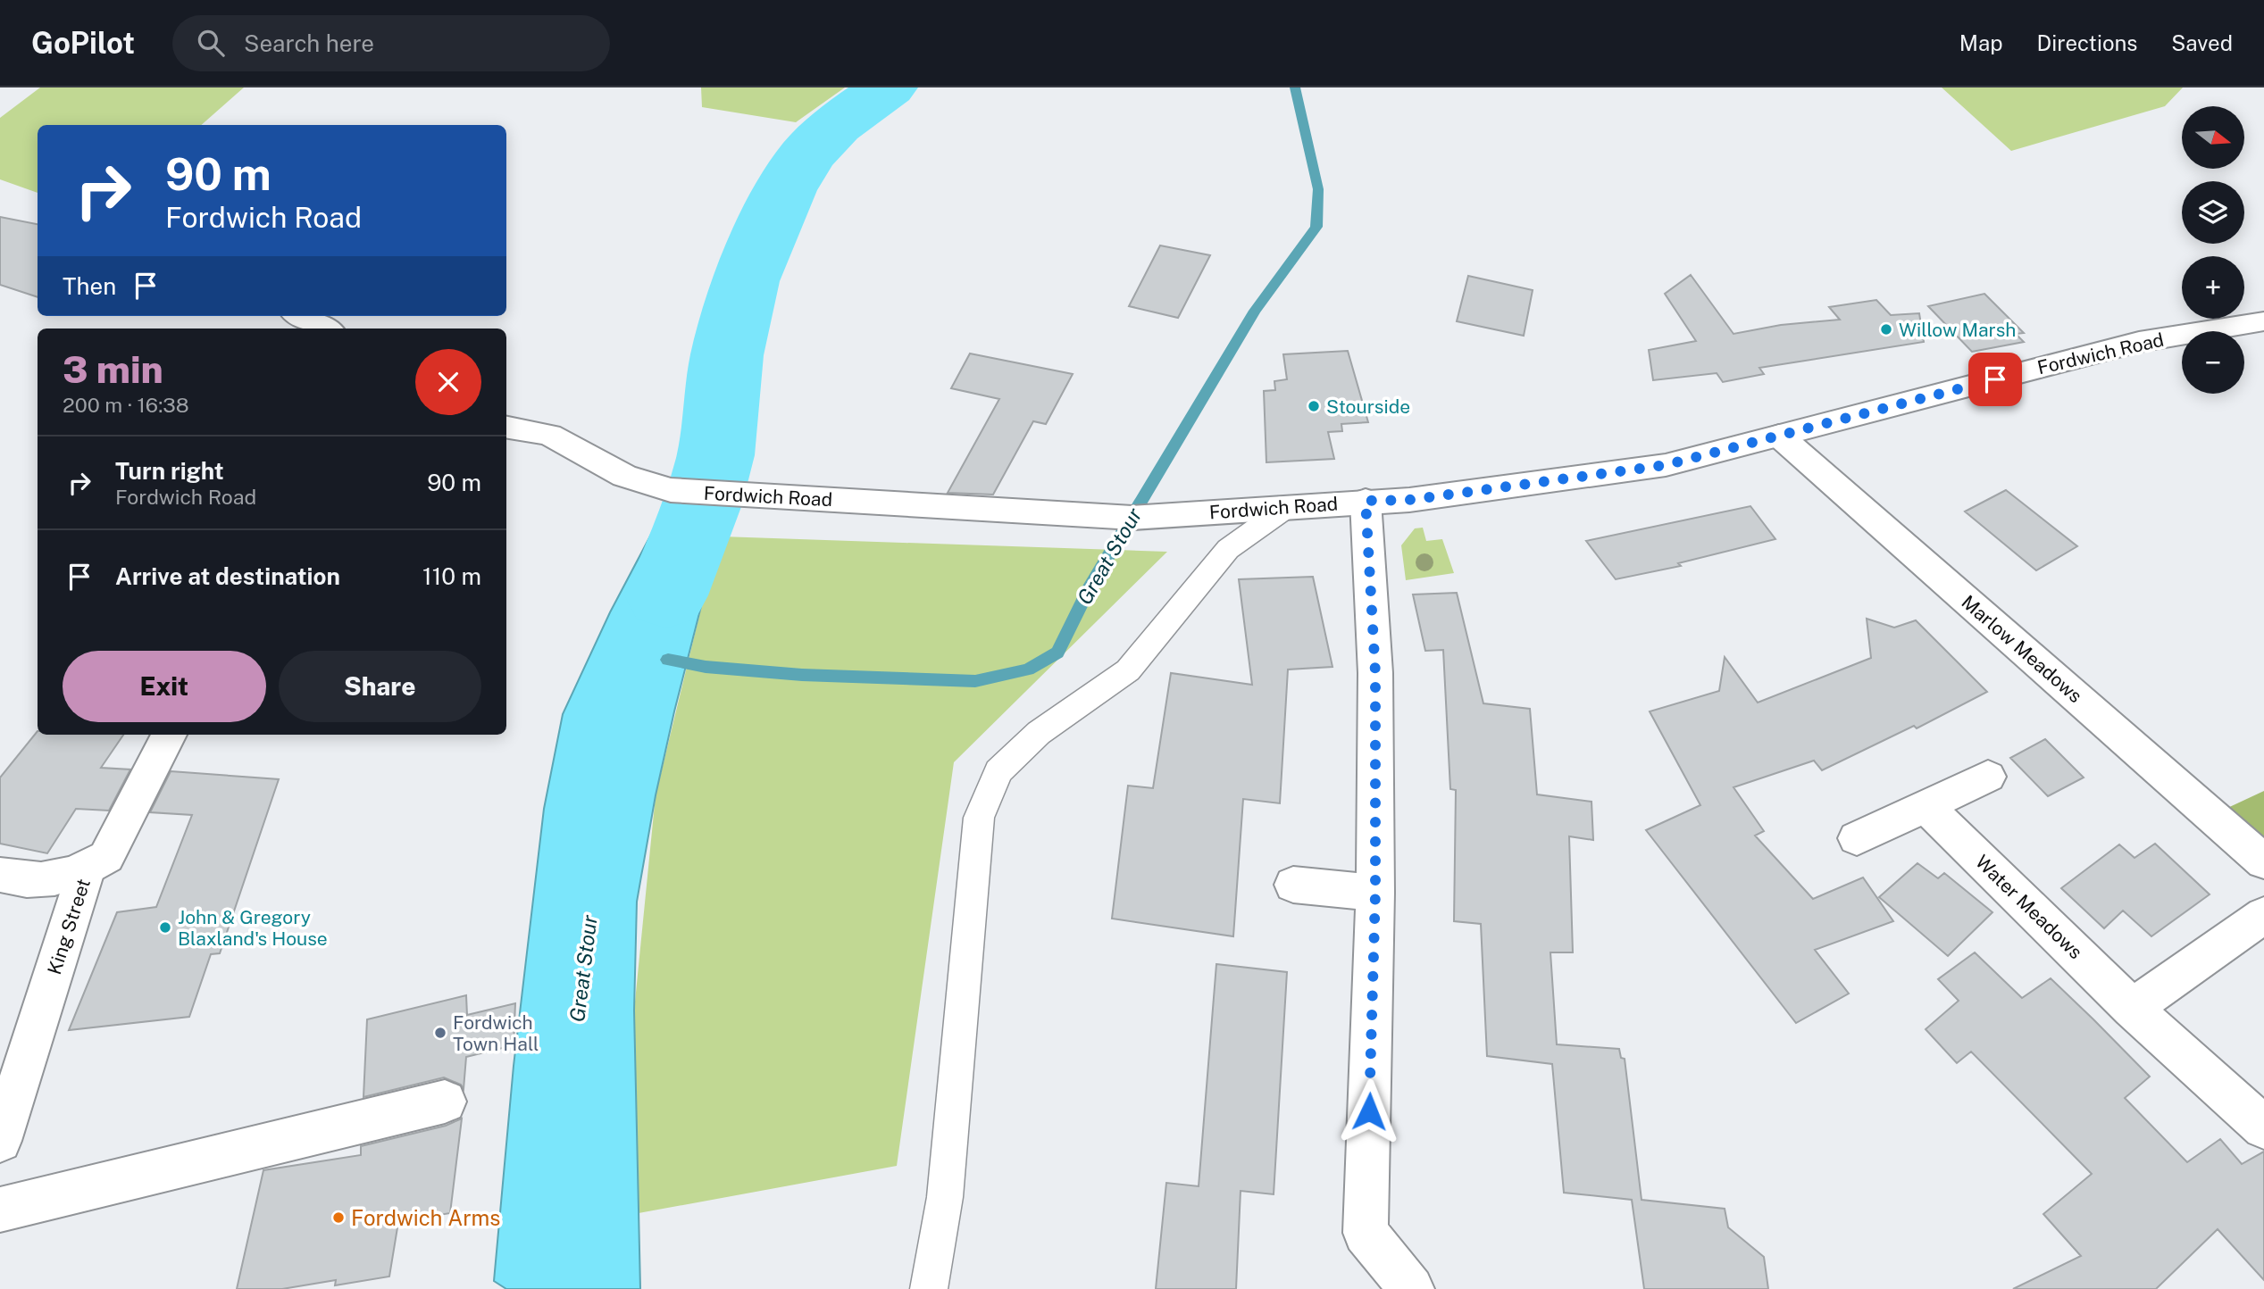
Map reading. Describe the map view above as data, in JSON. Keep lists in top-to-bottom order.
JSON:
{
  "streets": {
    "street": [
      "Fordwich Road",
      "Marlow Meadows",
      "Water Meadows",
      "King Street"
    ]
  },
  "crossings": [
    ["Fordwich Road", "Marlow Meadows"]
  ],
  "water": ["Great Stour"],
  "places": [
    "Willow Marsh",
    "Stourside",
    "John & Gregory Blaxland's House",
    "Fordwich Town Hall",
    "Fordwich Arms"
  ],
  "north": "right",
  "page": {
    "header": "GoPilot",
    "search": "Search here",
    "nav": ["Map", "Directions", "Saved"],
    "map_buttons": ["+", "−"],
    "turn": ["90 m", "Fordwich Road"],
    "then": "Then",
    "heading": ["3 min", "200 m · 16:38"],
    "list": [
      {
        "name": "Turn right",
        "note": "Fordwich Road",
        "value": "90 m"
      },
      {
        "name": "Arrive at destination",
        "value": "110 m"
      }
    ],
    "buttons": ["Exit", "Share"]
  }
}
